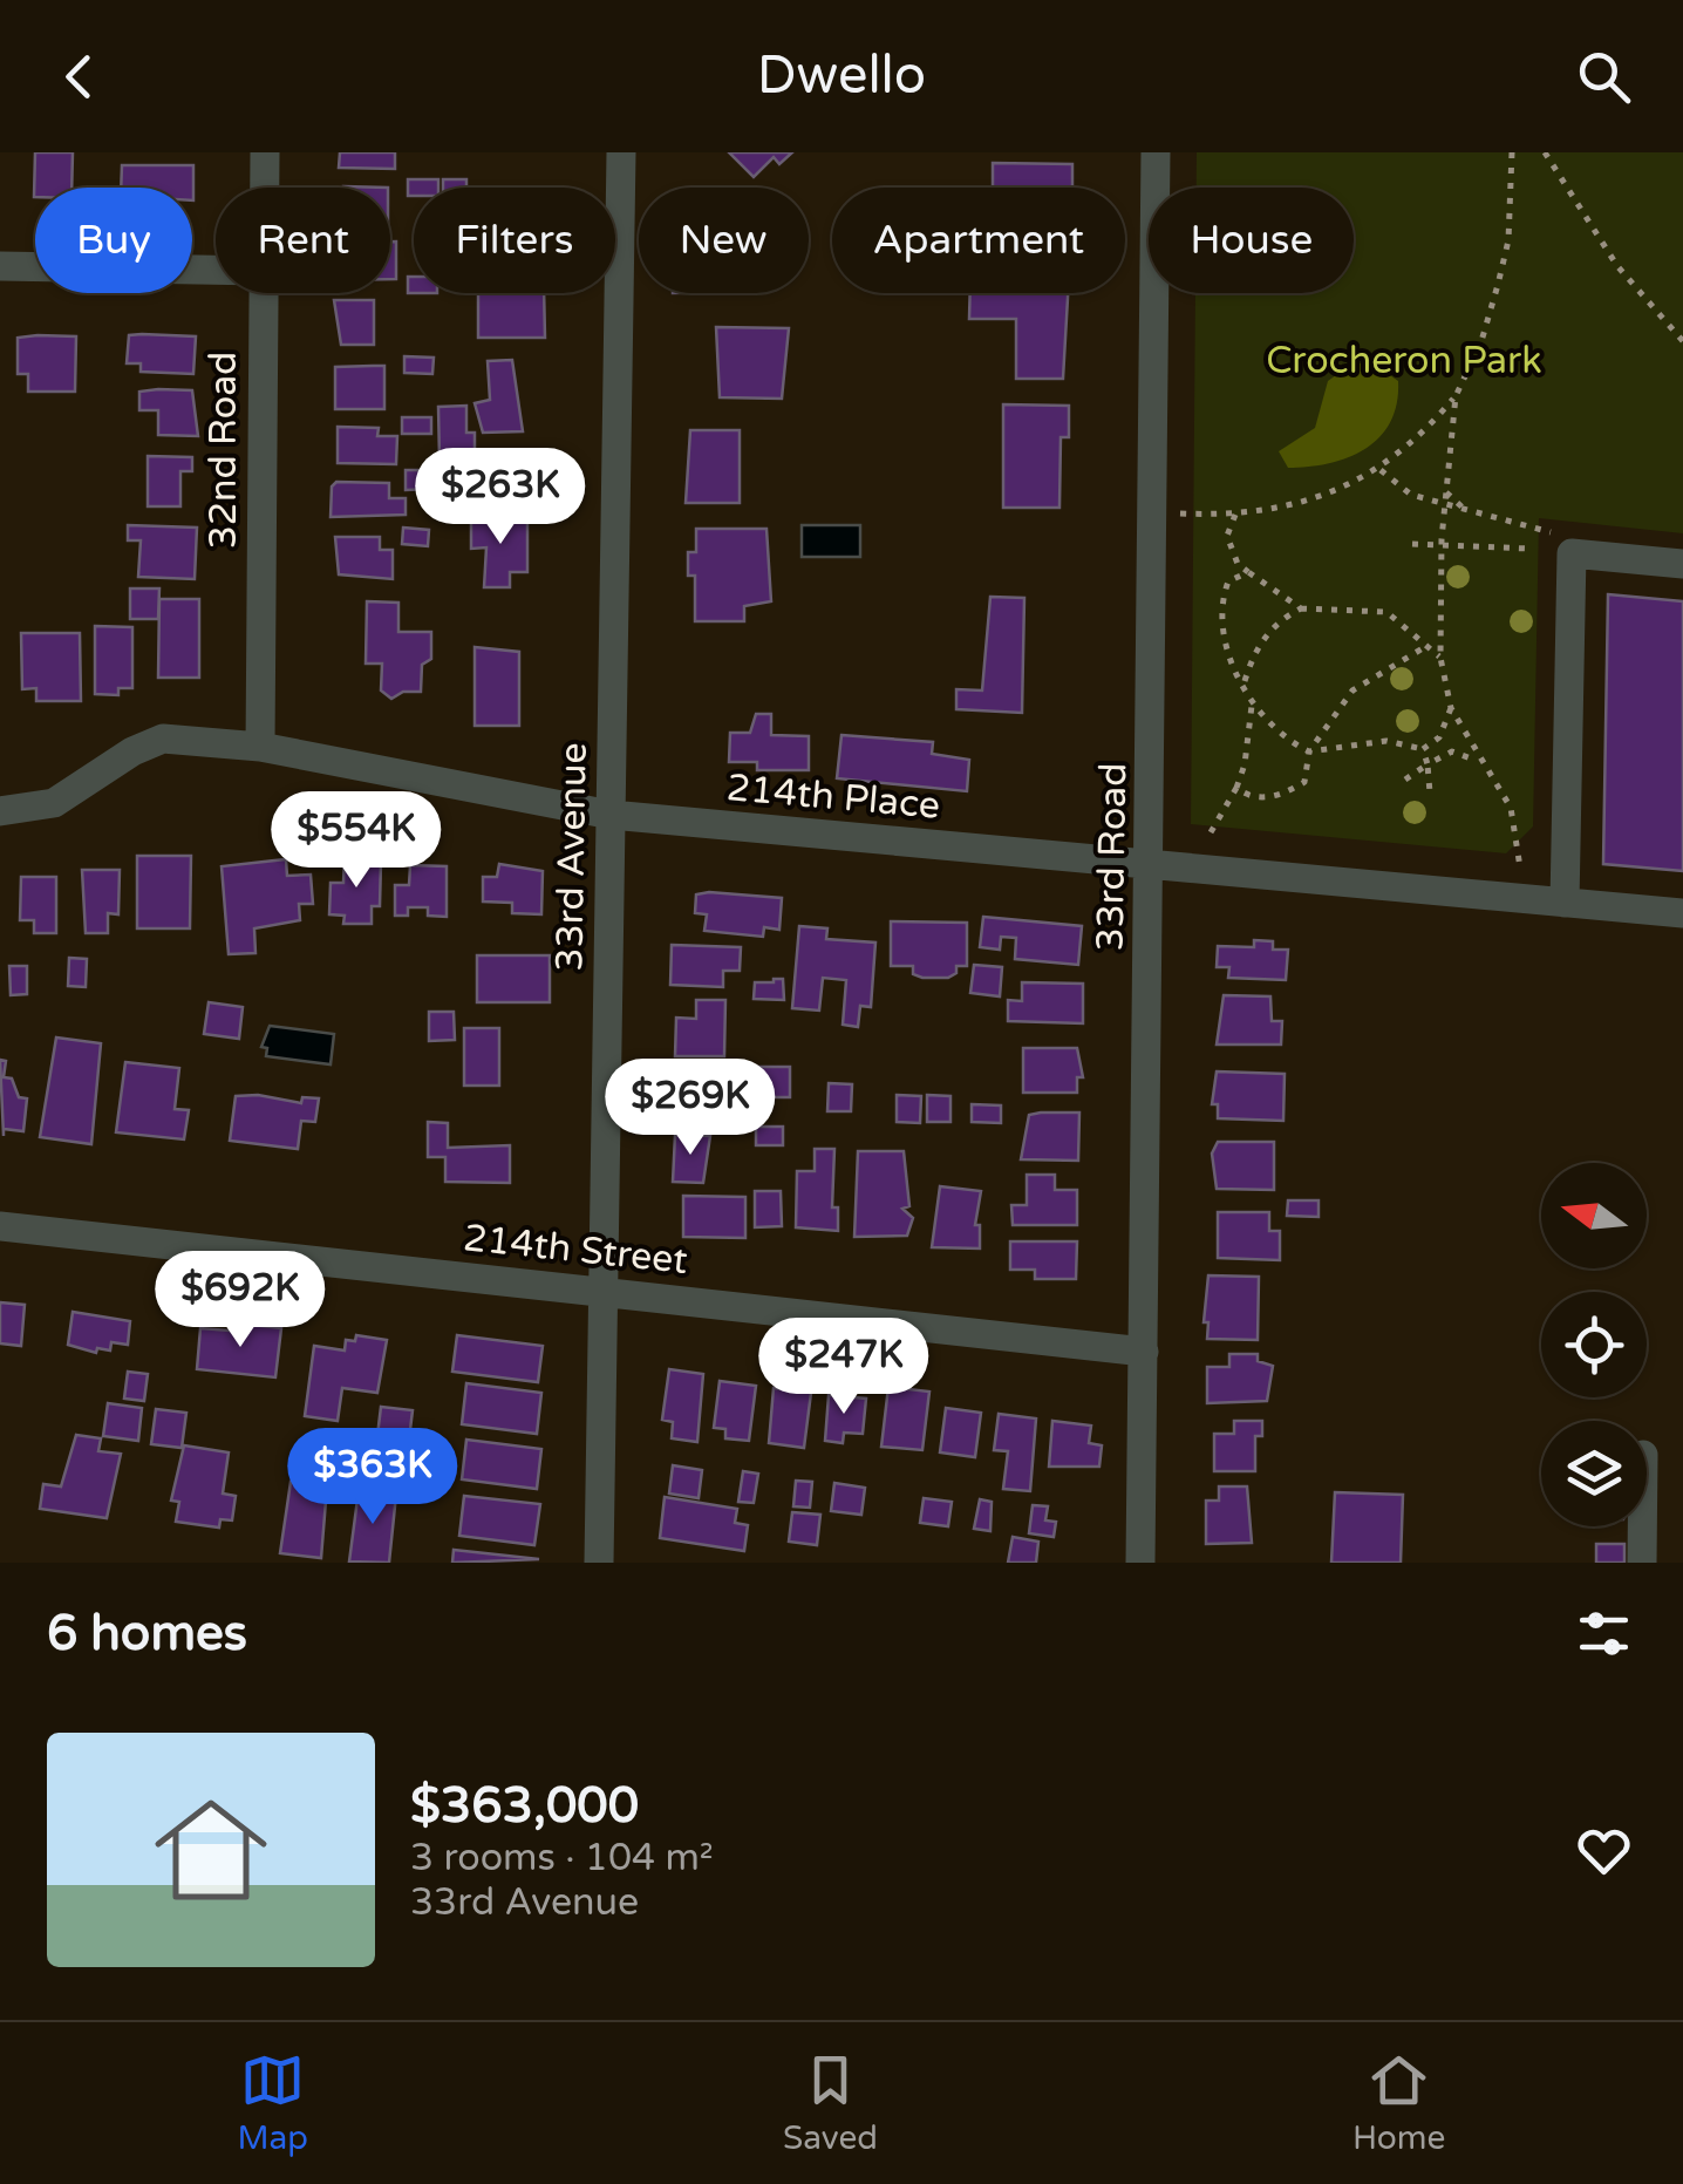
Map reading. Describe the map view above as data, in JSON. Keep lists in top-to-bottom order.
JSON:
{
  "streets": {
    "street": [
      "32nd Road",
      "214th Place",
      "33rd Avenue",
      "33rd Road",
      "214th Street"
    ]
  },
  "crossings": [
    ["32nd Road", "214th Place"],
    ["214th Place", "33rd Avenue"],
    ["214th Place", "33rd Road"],
    ["33rd Avenue", "214th Street"],
    ["33rd Road", "214th Street"]
  ],
  "parks": ["Crocheron Park"],
  "north": "left",
  "page": {
    "header": "Dwello",
    "chip": [
      "Buy",
      "Rent",
      "Filters",
      "New",
      "Apartment",
      "House"
    ],
    "price": [
      "$263K",
      "$554K",
      "$269K",
      "$692K",
      "$247K",
      "$363K"
    ],
    "heading": "6 homes",
    "list": [
      {
        "name": "$363,000",
        "note": "3 rooms · 104 m² · 33rd Avenue"
      }
    ],
    "tabs": ["Map", "Saved", "Home"]
  }
}
